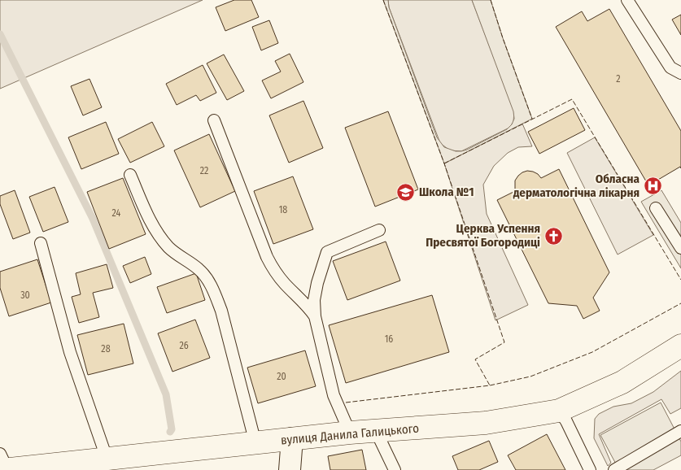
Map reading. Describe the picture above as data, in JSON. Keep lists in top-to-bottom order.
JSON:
{
  "streets": {
    "street": ["вулиця Данила Галицького"]
  },
  "places": {
    "hospital": ["Обласна дерматологічна лікарня"],
    "school or university": ["Школа №1"],
    "church": ["Церква Успення Пресвятої Богородиці"]
  },
  "house_numbers": [
    "2",
    "22",
    "18",
    "24",
    "30",
    "16",
    "26",
    "28",
    "20"
  ]
}
